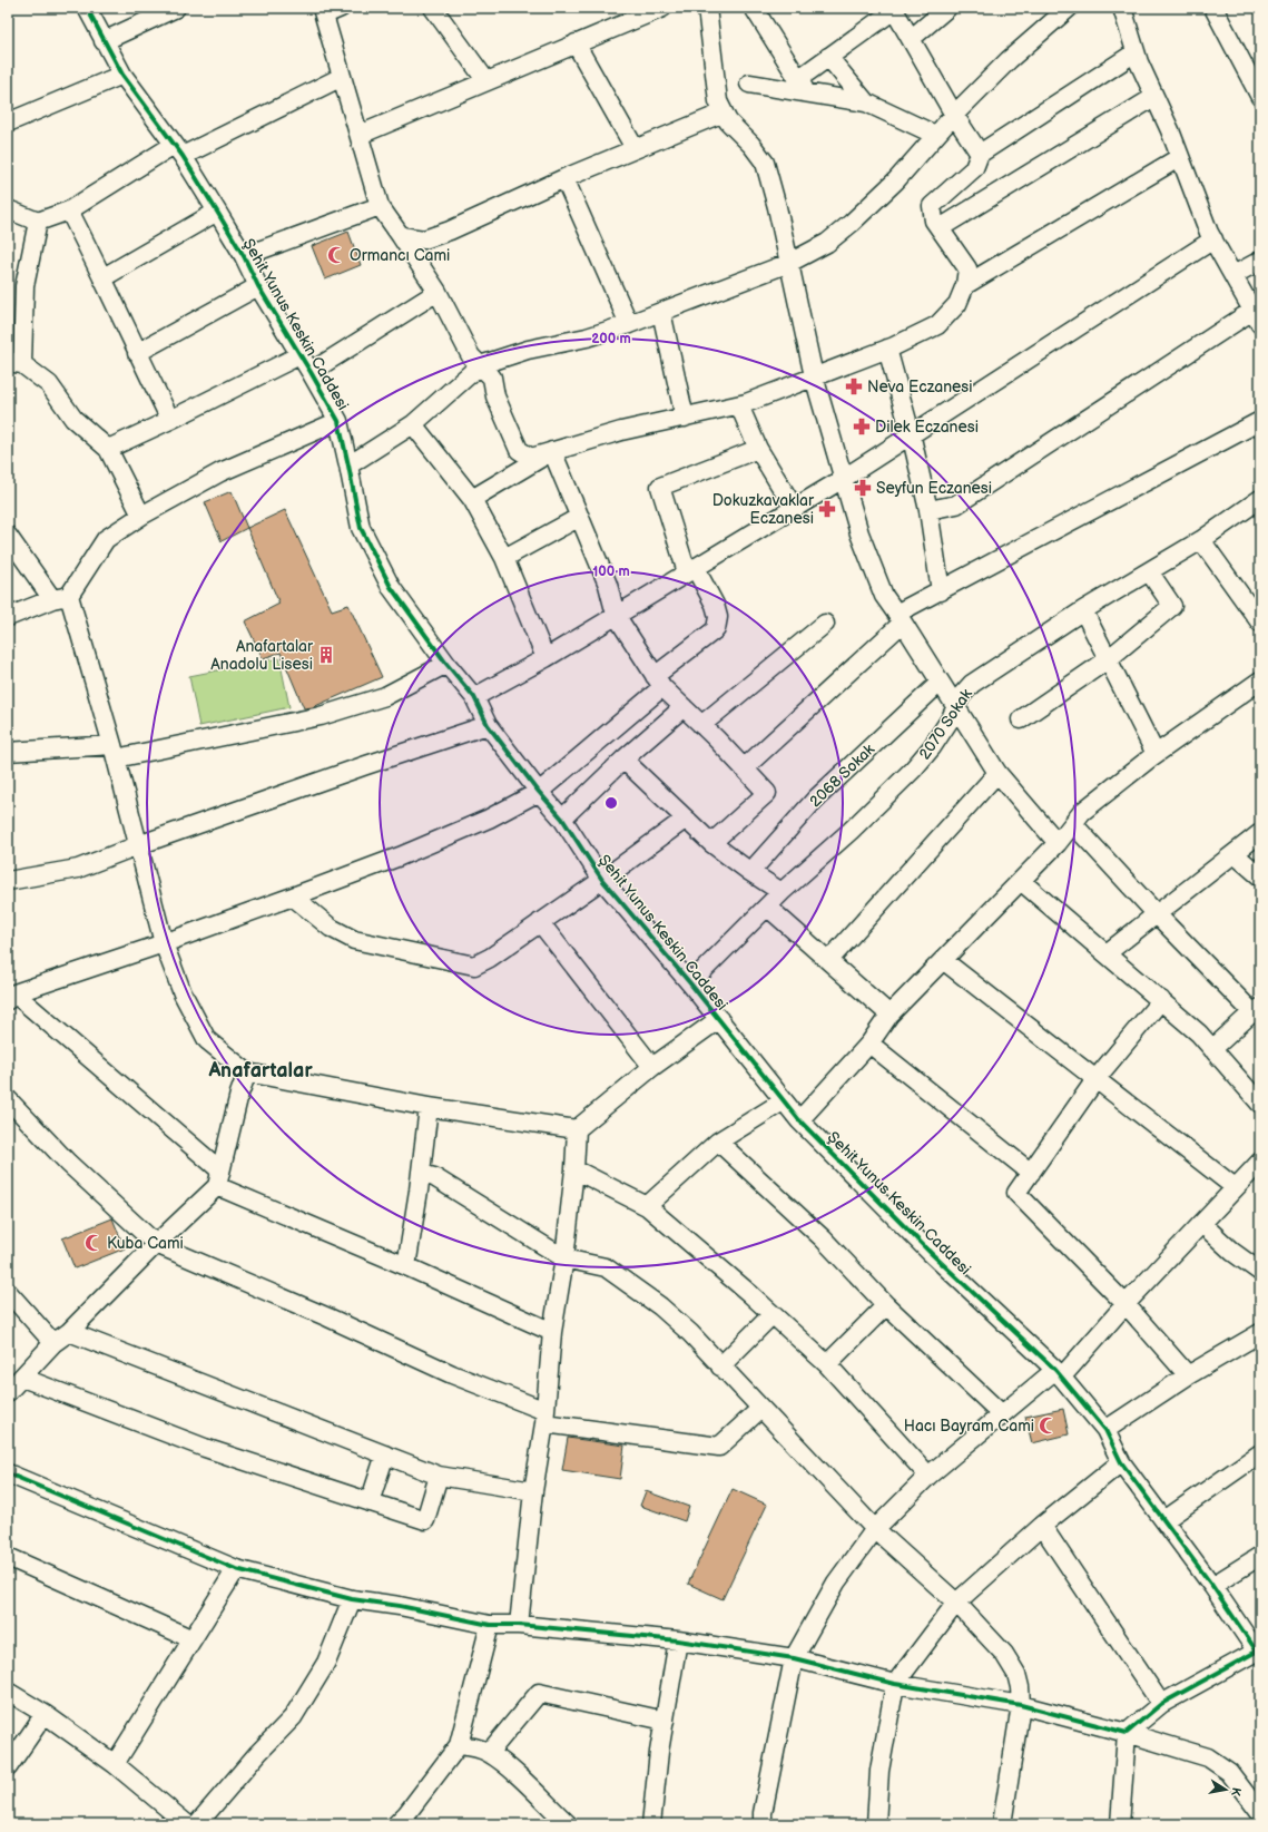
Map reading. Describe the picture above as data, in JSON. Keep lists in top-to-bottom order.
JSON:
{
  "streets": {
    "street": ["Şehit Yunus Keskin Caddesi", "2070 Sokak", "2068 Sokak"]
  },
  "crossings": [
    ["Şehit Yunus Keskin Caddesi", "2070 Sokak"]
  ],
  "districts": ["Anafartalar"],
  "places": {
    "mosque": ["Ormancı Cami", "Kuba Cami", "Hacı Bayram Cami"],
    "pharmacy": [
      "Neva Eczanesi",
      "Dilek Eczanesi",
      "Seyfun Eczanesi",
      "Dokuzkavaklar Eczanesi"
    ],
    "building": ["Anafartalar Anadolu Lisesi"]
  },
  "north": "right",
  "rings": ["200 m", "100 m"]
}
